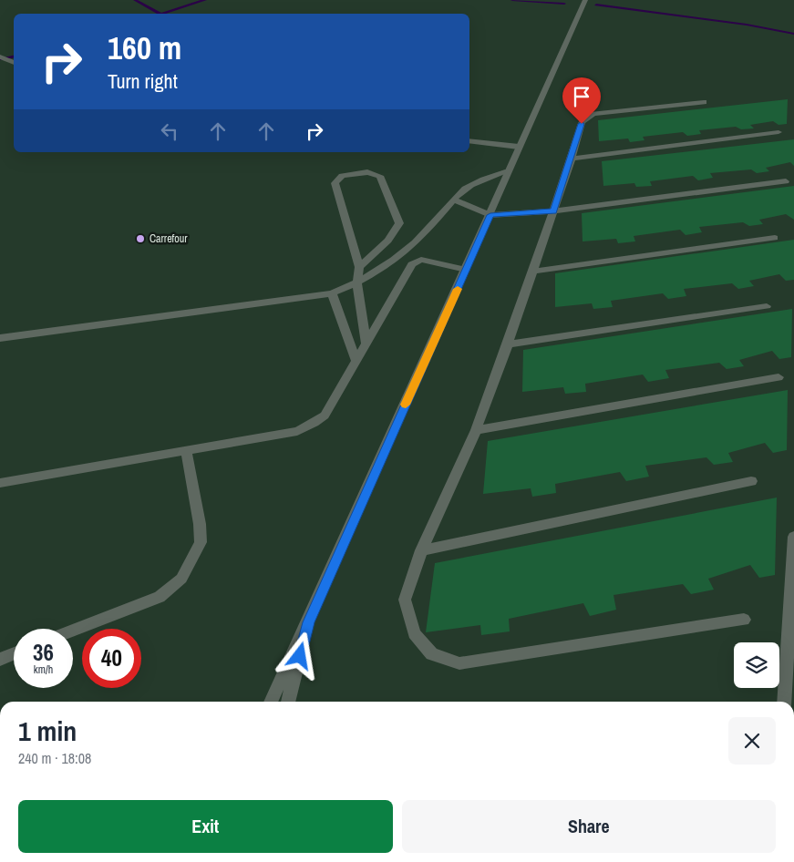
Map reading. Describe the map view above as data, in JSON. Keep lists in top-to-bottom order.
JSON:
{
  "places": ["Carrefour"],
  "page": {
    "turn": ["160 m", "Turn right"],
    "speed": "36 km/h",
    "limit": "40",
    "heading": ["1 min", "240 m · 18:08"],
    "buttons": ["Exit", "Share"]
  }
}
